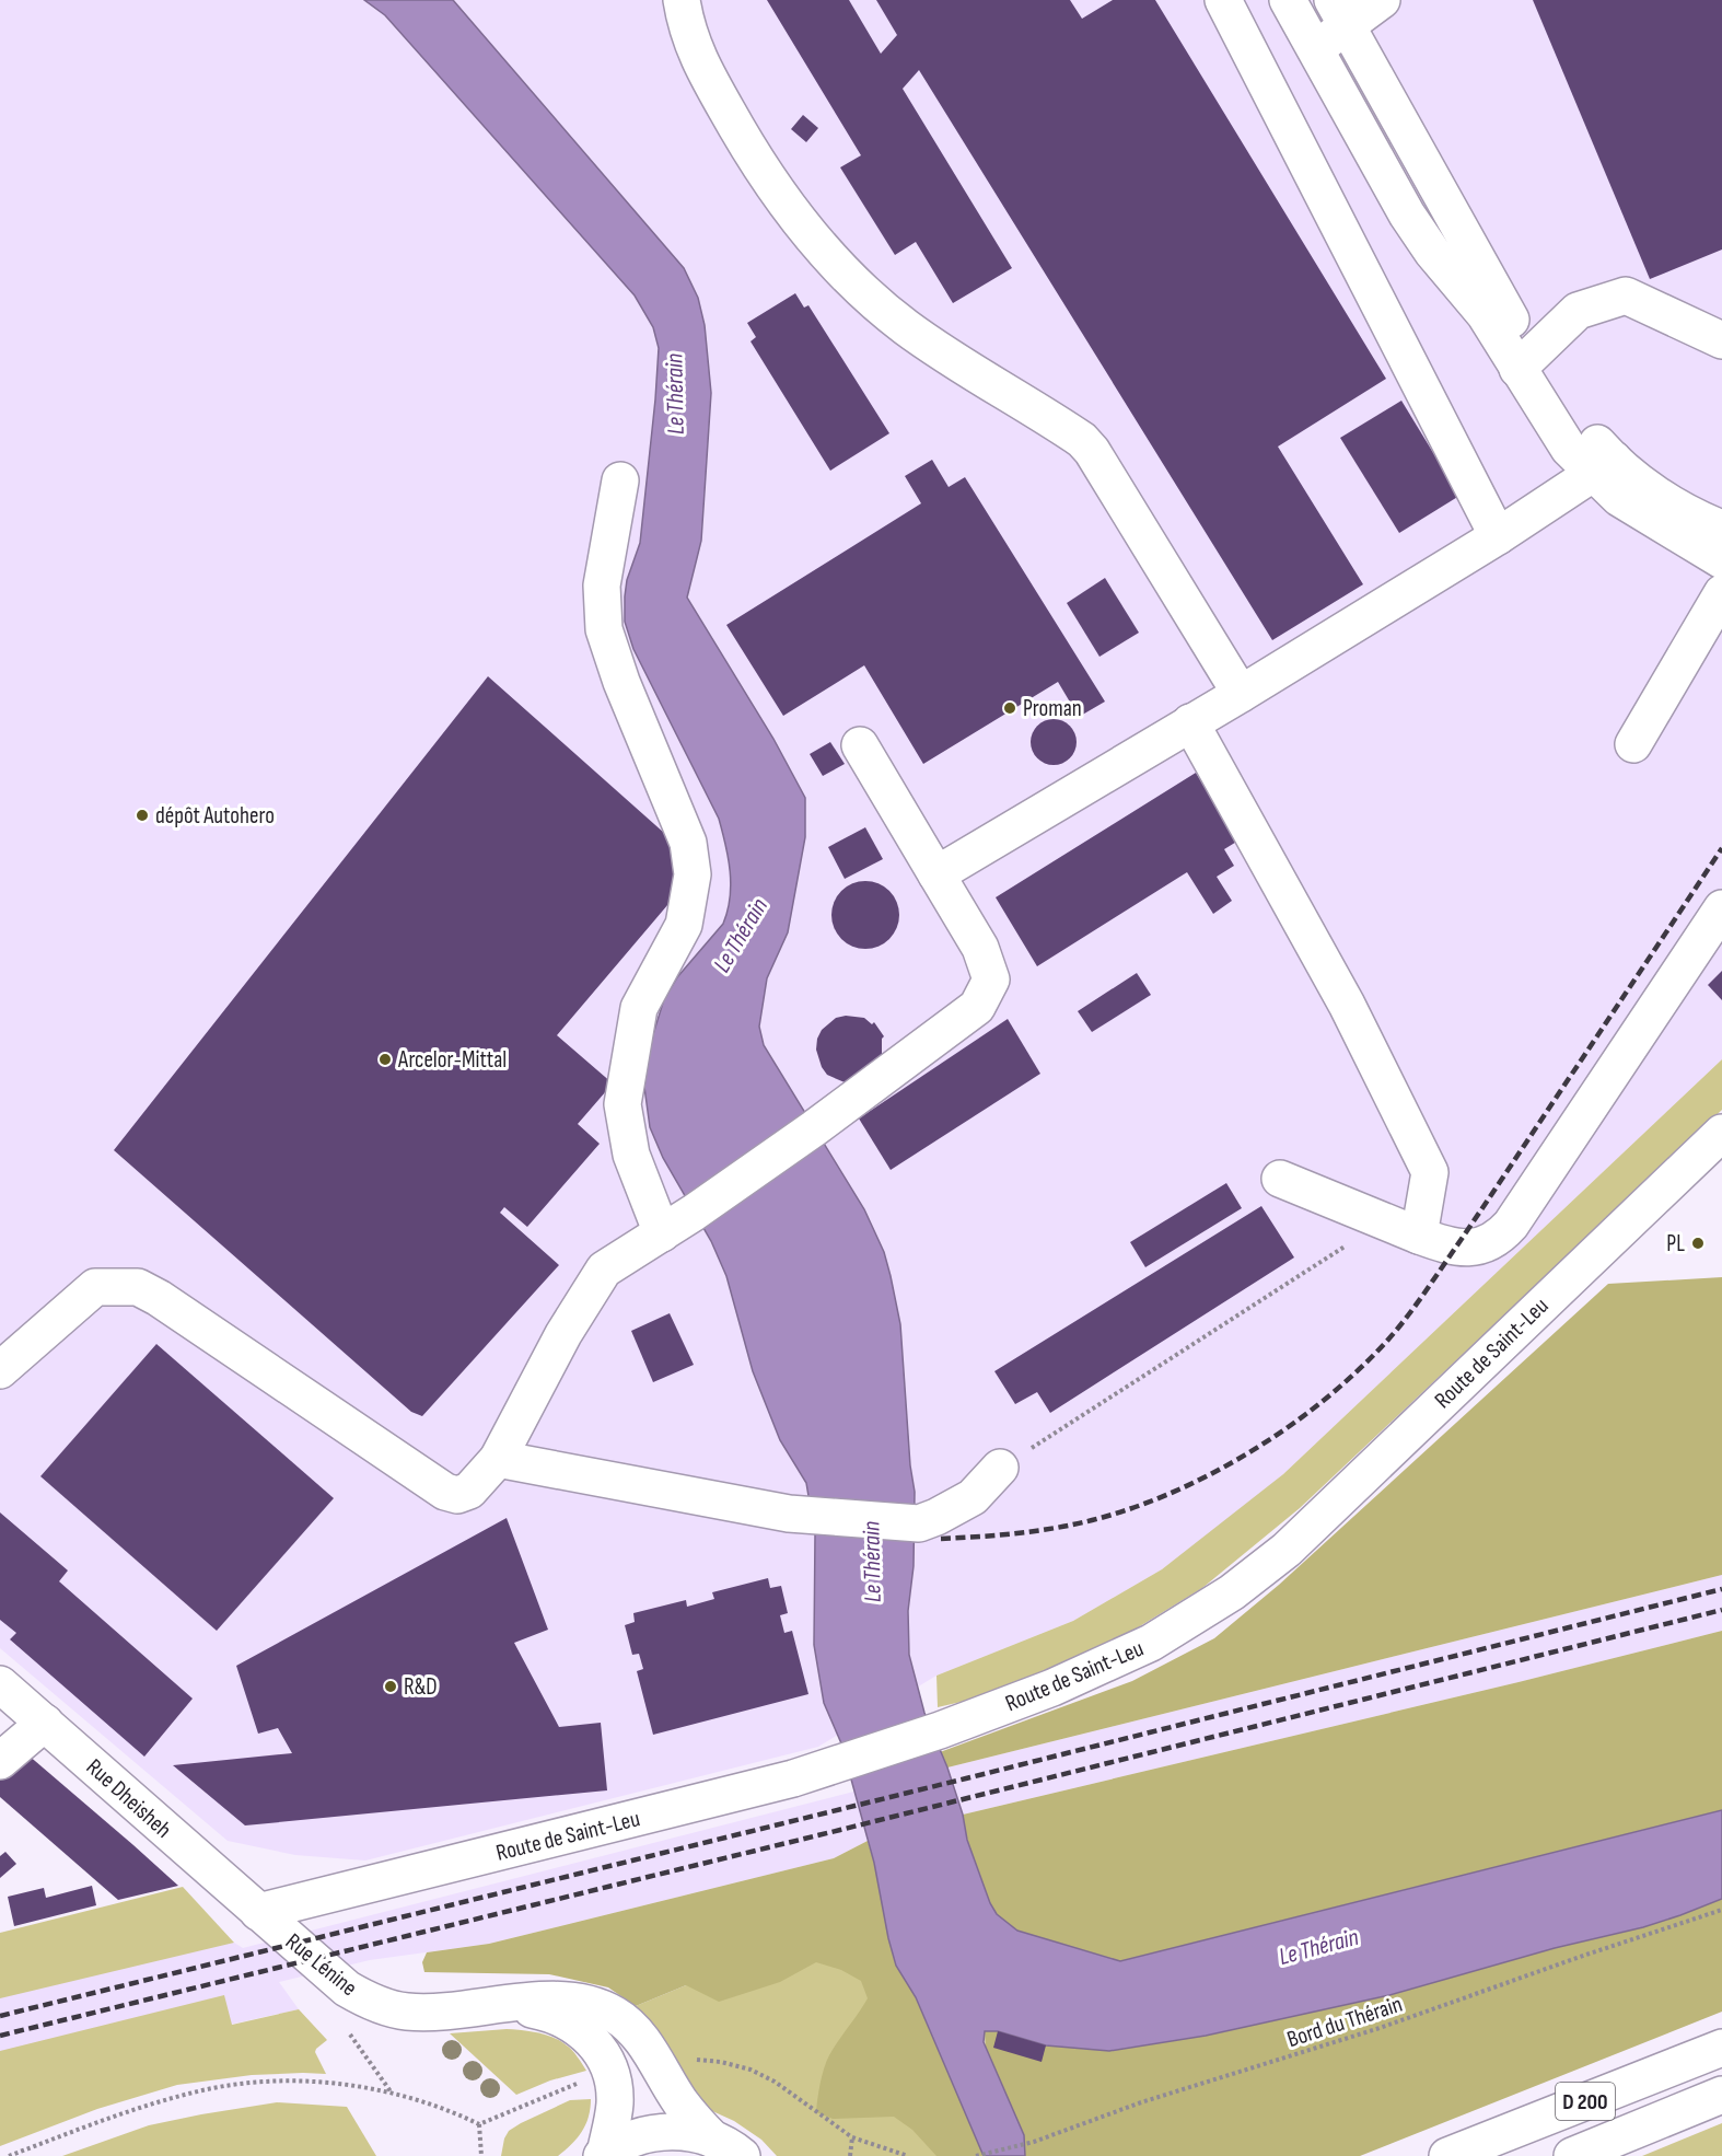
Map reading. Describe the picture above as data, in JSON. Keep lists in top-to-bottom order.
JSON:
{
  "streets": {
    "street": [
      "Route de Saint-Leu",
      "Rue Dheisheh",
      "Rue Lénine",
      "D 200"
    ],
    "path": ["Bord du Thérain"]
  },
  "crossings": [
    ["Route de Saint-Leu", "Rue Dheisheh"],
    ["Route de Saint-Leu", "Rue Lénine"],
    ["Rue Dheisheh", "Rue Lénine"]
  ],
  "water": ["Le Thérain"],
  "places": [
    "Proman",
    "dépôt Autohero",
    "Arcelor-Mittal",
    "PL",
    "R&D"
  ]
}
